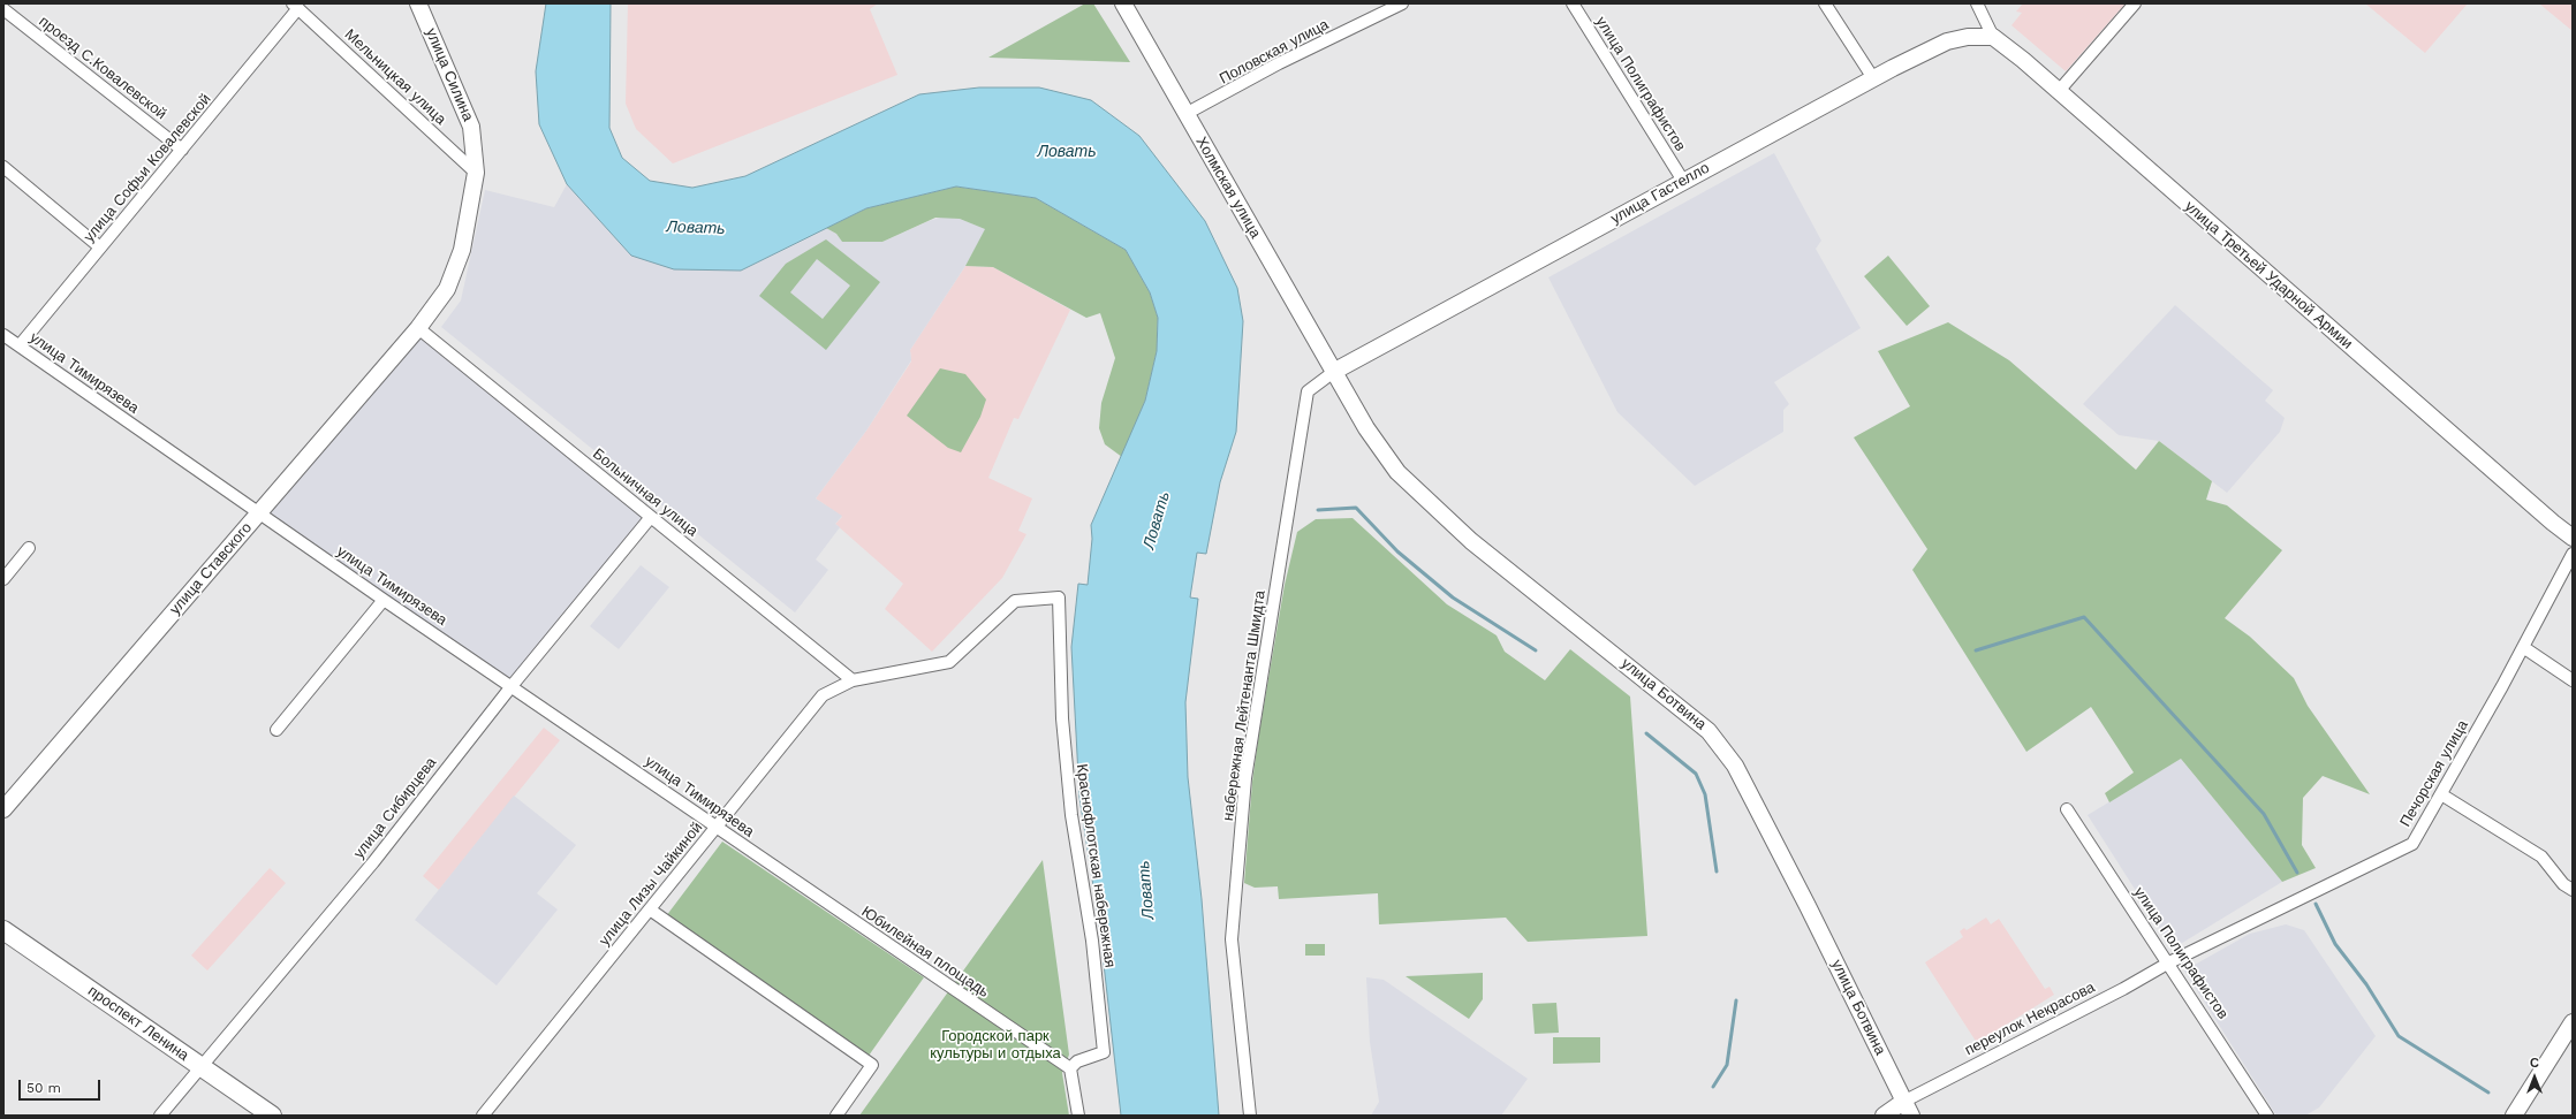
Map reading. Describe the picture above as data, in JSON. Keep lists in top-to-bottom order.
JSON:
{
  "streets": {
    "main road": [
      "улица Силина",
      "Холмская улица",
      "улица Гастелло",
      "улица Третьей Ударной Армии",
      "улица Ставского",
      "улица Ботвина",
      "проспект Ленина"
    ],
    "street": [
      "Половская улица",
      "проезд С.Ковалевской",
      "Мельницкая улица",
      "улица Полиграфистов",
      "улица Софьи Ковалевской",
      "улица Тимирязева",
      "Больничная улица",
      "набережная Лейтенанта Шмидта",
      "Печорская улица",
      "улица Сибирцева",
      "Краснофлотская набережная",
      "улица Лизы Чайкиной",
      "Юбилейная площадь",
      "переулок Некрасова"
    ]
  },
  "crossings": [
    ["Половская улица", "Холмская улица"],
    ["проезд С.Ковалевской", "улица Софьи Ковалевской"],
    ["улица Силина", "Мельницкая улица"],
    ["улица Силина", "Больничная улица"],
    ["улица Силина", "улица Ставского"],
    ["Мельницкая улица", "улица Софьи Ковалевской"],
    ["улица Полиграфистов", "улица Гастелло"],
    ["улица Полиграфистов", "Печорская улица"],
    ["улица Полиграфистов", "переулок Некрасова"],
    ["улица Софьи Ковалевской", "улица Тимирязева"],
    ["Холмская улица", "улица Гастелло"],
    ["Холмская улица", "улица Ботвина"],
    ["Холмская улица", "набережная Лейтенанта Шмидта"],
    ["улица Гастелло", "улица Третьей Ударной Армии"],
    ["улица Гастелло", "улица Ботвина"],
    ["улица Гастелло", "набережная Лейтенанта Шмидта"],
    ["улица Тимирязева", "улица Ставского"],
    ["улица Тимирязева", "улица Сибирцева"],
    ["улица Тимирязева", "улица Лизы Чайкиной"],
    ["улица Тимирязева", "Юбилейная площадь"],
    ["Больничная улица", "улица Ставского"],
    ["Больничная улица", "улица Сибирцева"],
    ["Больничная улица", "улица Лизы Чайкиной"],
    ["улица Ботвина", "набережная Лейтенанта Шмидта"],
    ["улица Ботвина", "переулок Некрасова"],
    ["Печорская улица", "переулок Некрасова"],
    ["улица Сибирцева", "проспект Ленина"],
    ["Краснофлотская набережная", "улица Лизы Чайкиной"],
    ["Краснофлотская набережная", "Юбилейная площадь"]
  ],
  "water": ["Ловать"],
  "parks": ["Городской парк культуры и отдыха"],
  "scale_bar": "50 m",
  "north": "top"
}
